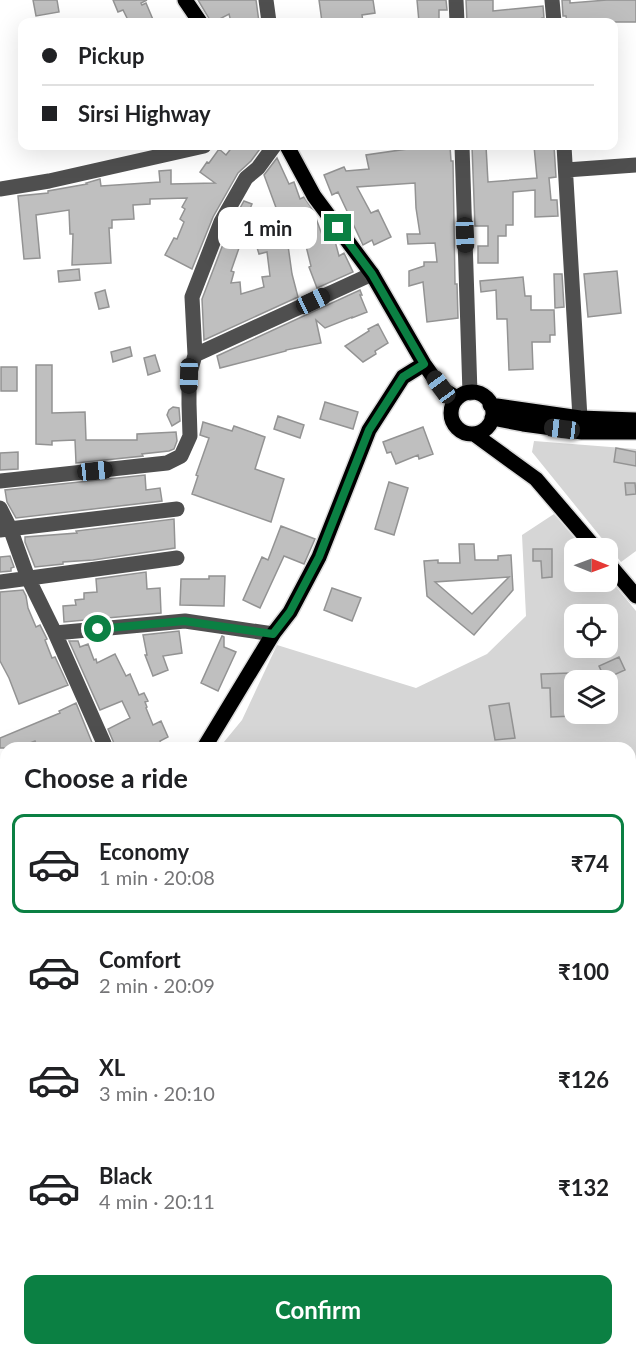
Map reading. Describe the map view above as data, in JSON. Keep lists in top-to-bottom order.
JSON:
{
  "north": "right",
  "page": {
    "banner": ["Pickup", "Sirsi Highway"],
    "bubble": "1 min",
    "heading": "Choose a ride",
    "list": [
      {
        "name": "Economy",
        "note": "1 min · 20:08",
        "value": "₹74"
      },
      {
        "name": "Comfort",
        "note": "2 min · 20:09",
        "value": "₹100"
      },
      {
        "name": "XL",
        "note": "3 min · 20:10",
        "value": "₹126"
      },
      {
        "name": "Black",
        "note": "4 min · 20:11",
        "value": "₹132"
      }
    ],
    "buttons": "Confirm"
  }
}
